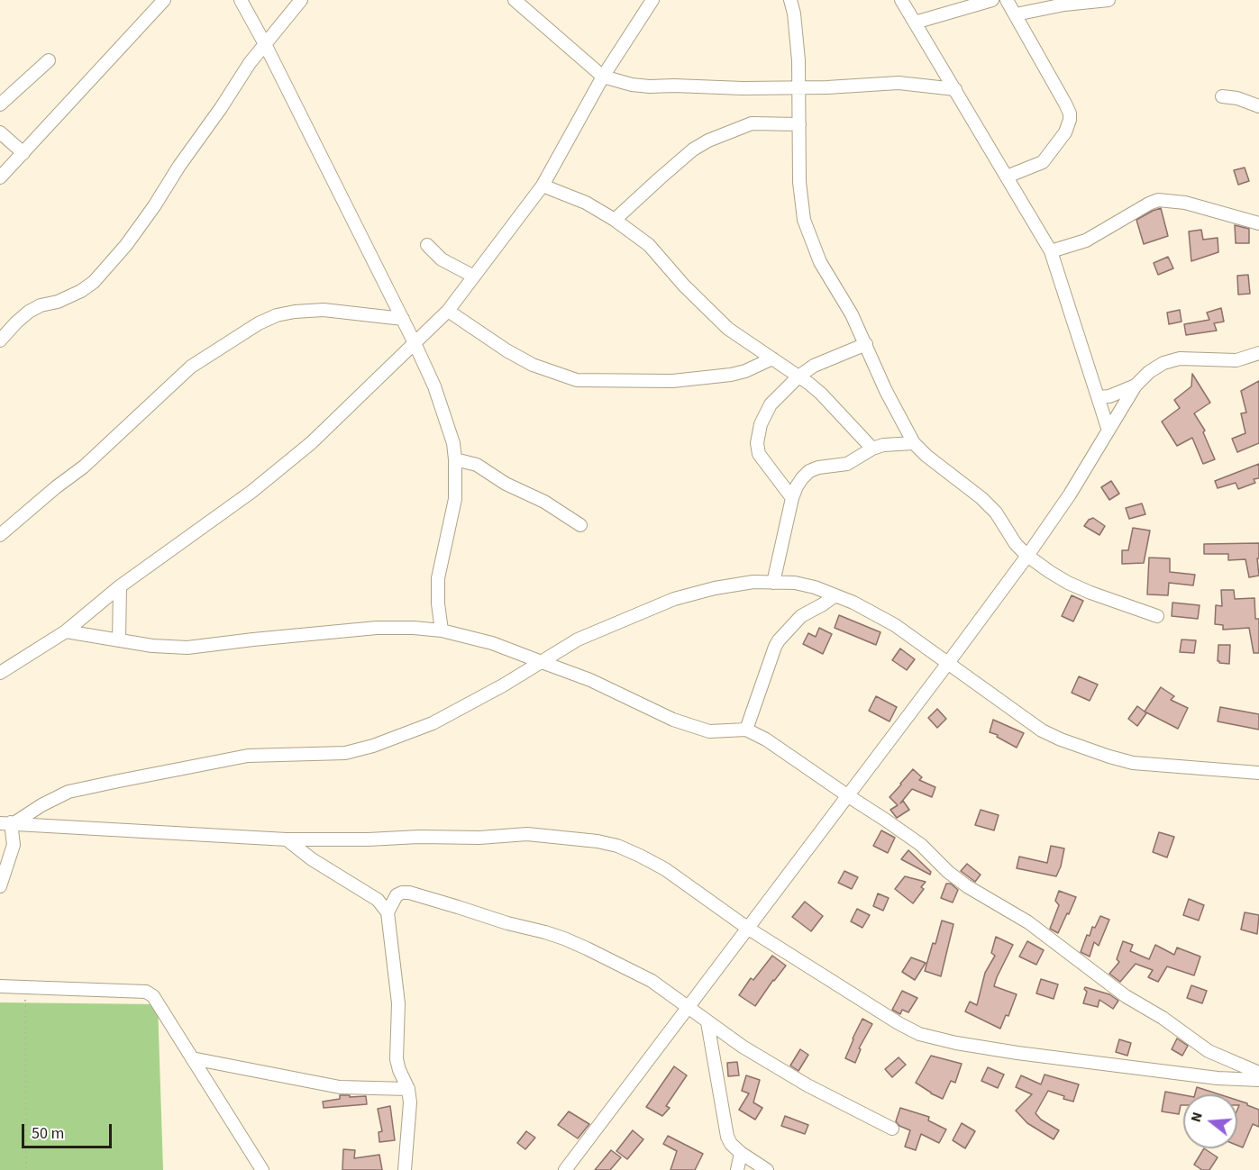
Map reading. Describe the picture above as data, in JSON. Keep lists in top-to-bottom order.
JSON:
{
  "scale_bar": "50 m",
  "north": "left"
}
